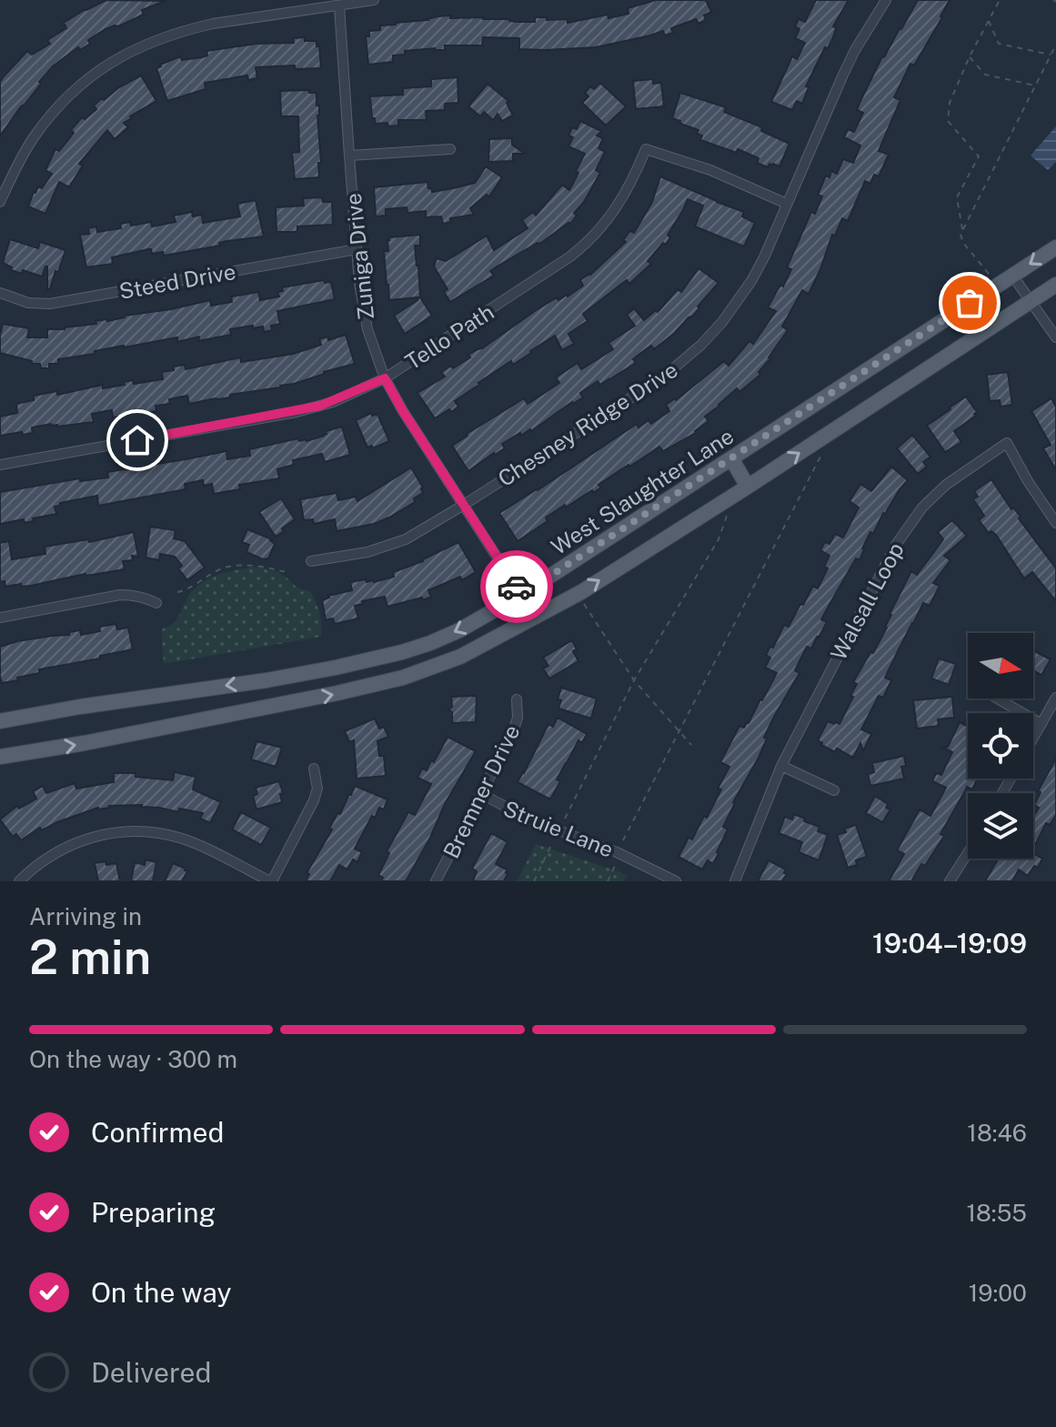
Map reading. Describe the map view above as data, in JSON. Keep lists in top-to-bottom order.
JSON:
{
  "streets": {
    "main road": ["West Slaughter Lane"],
    "street": [
      "Zuniga Drive",
      "Steed Drive",
      "Tello Path",
      "Chesney Ridge Drive",
      "Walsall Loop",
      "Bremner Drive",
      "Struie Lane"
    ]
  },
  "crossings": [
    ["Zuniga Drive", "Steed Drive"],
    ["Zuniga Drive", "Tello Path"],
    ["Zuniga Drive", "Chesney Ridge Drive"],
    ["Zuniga Drive", "West Slaughter Lane"],
    ["Tello Path", "Chesney Ridge Drive"],
    ["Bremner Drive", "Struie Lane"]
  ],
  "north": "right",
  "page": {
    "heading": ["2 min", "Arriving in", "19:04–19:09"],
    "bar": "On the way · 300 m",
    "list": [
      ["Confirmed", "18:46"],
      ["Preparing", "18:55"],
      ["On the way", "19:00"],
      "Delivered"
    ]
  }
}
